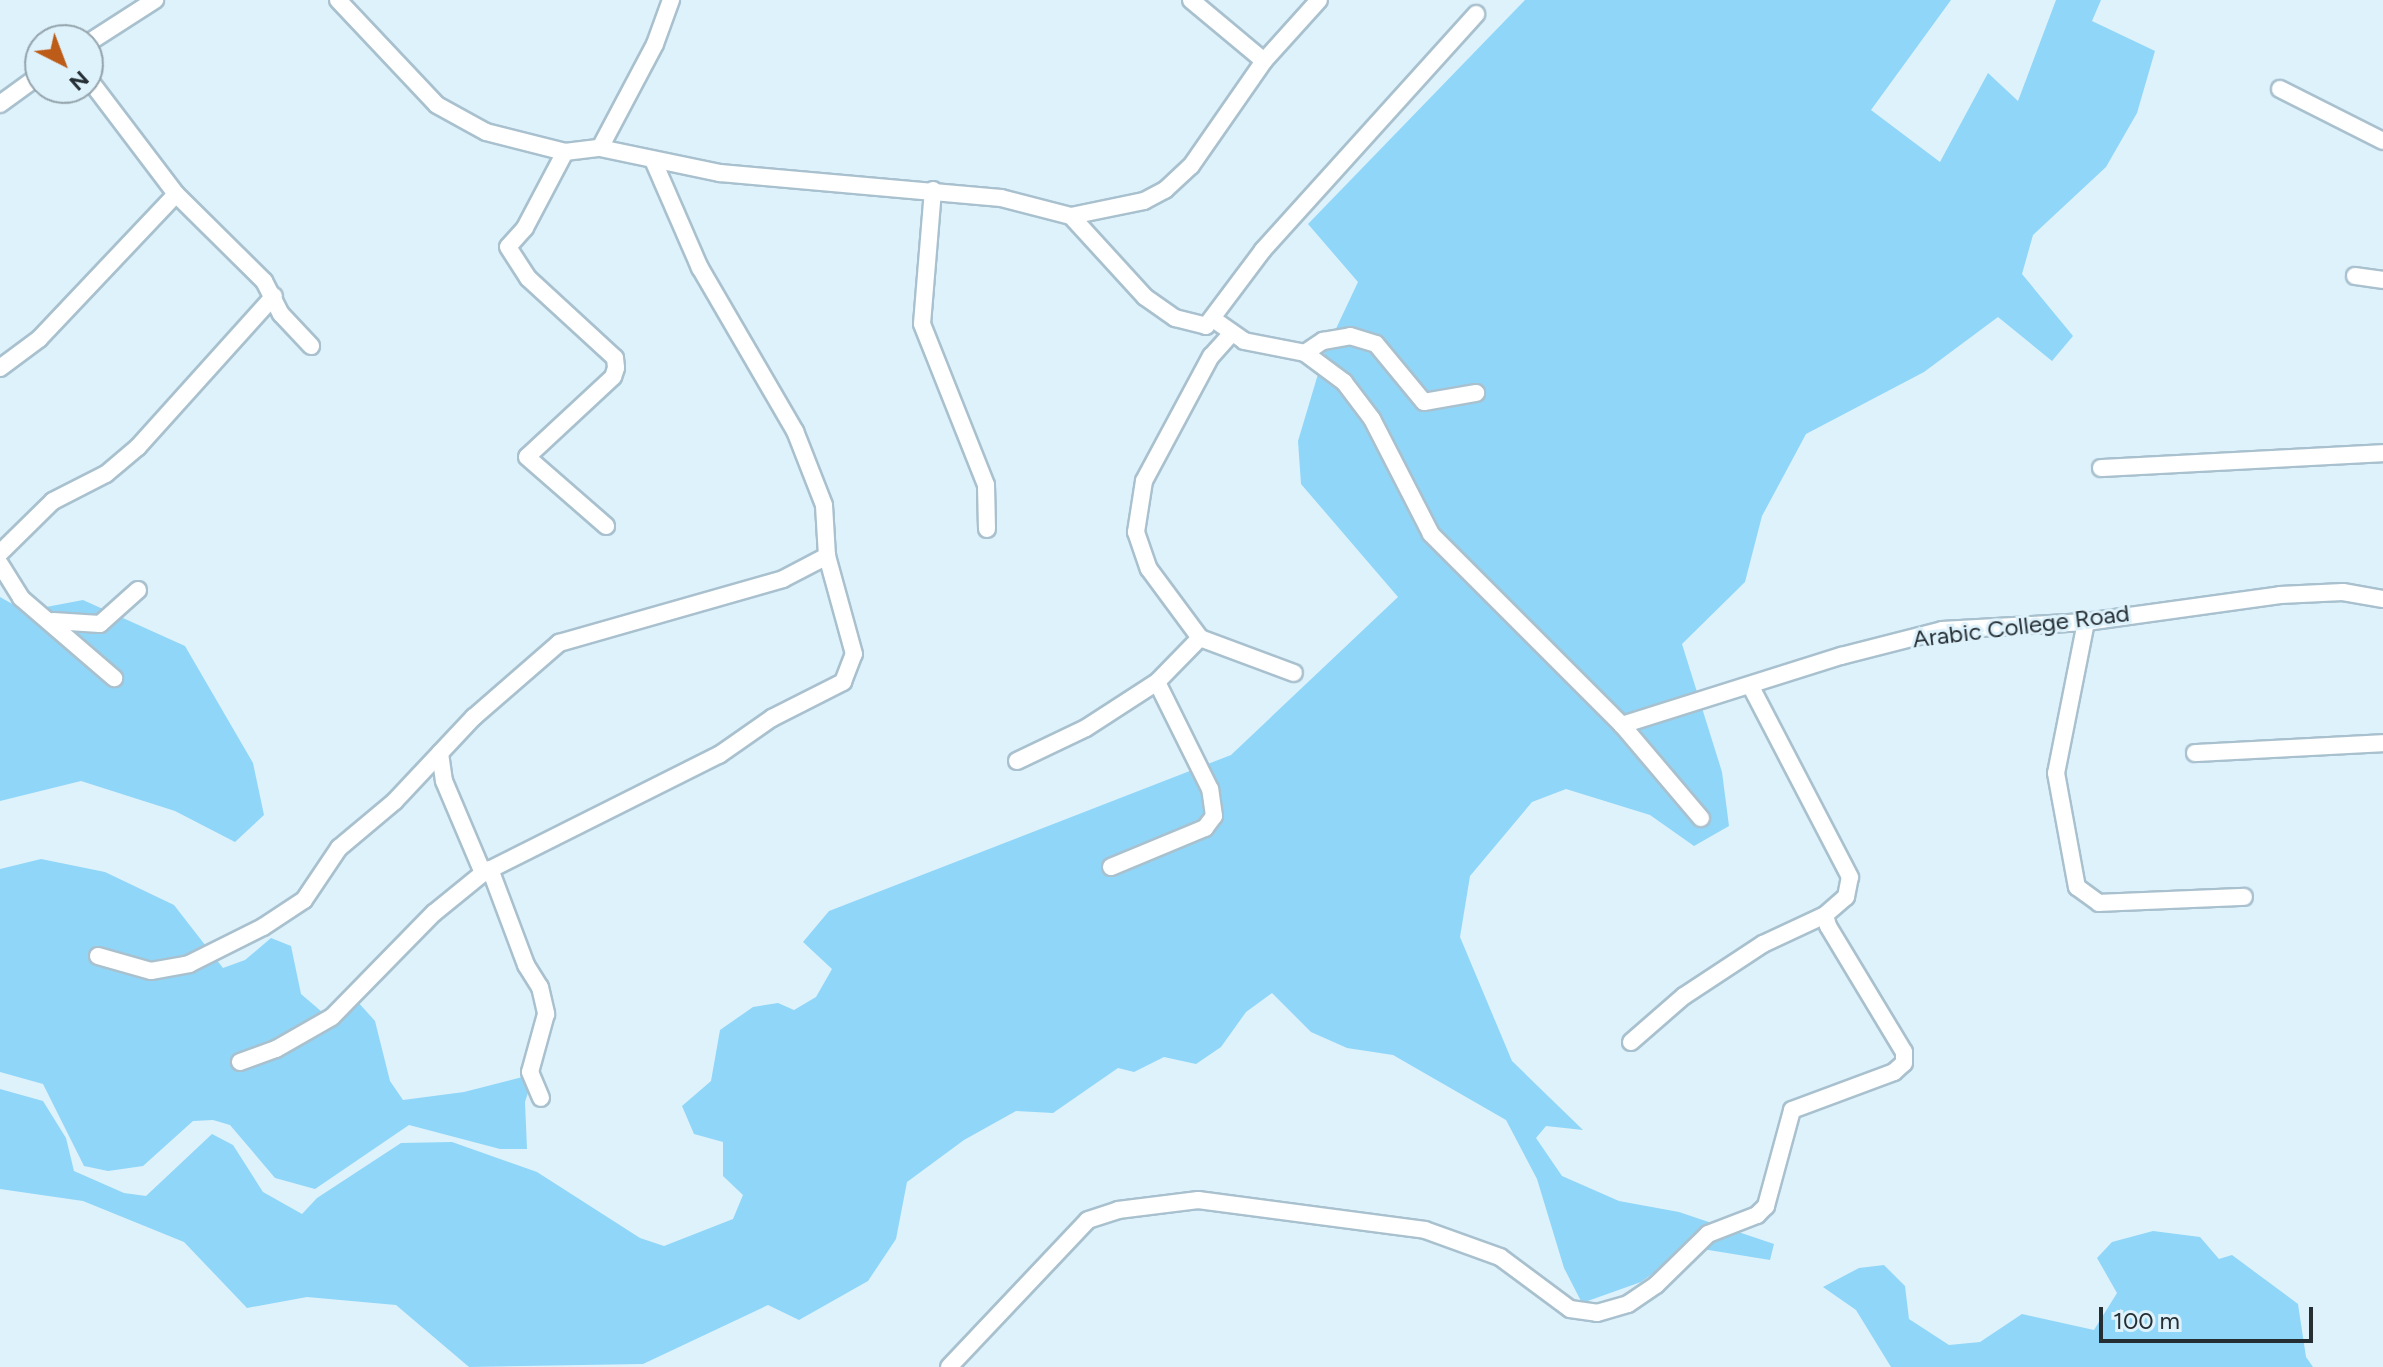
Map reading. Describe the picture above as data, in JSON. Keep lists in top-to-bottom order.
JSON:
{
  "streets": {
    "street": ["Arabic College Road"]
  },
  "scale_bar": "100 m",
  "north": "bottom right"
}
